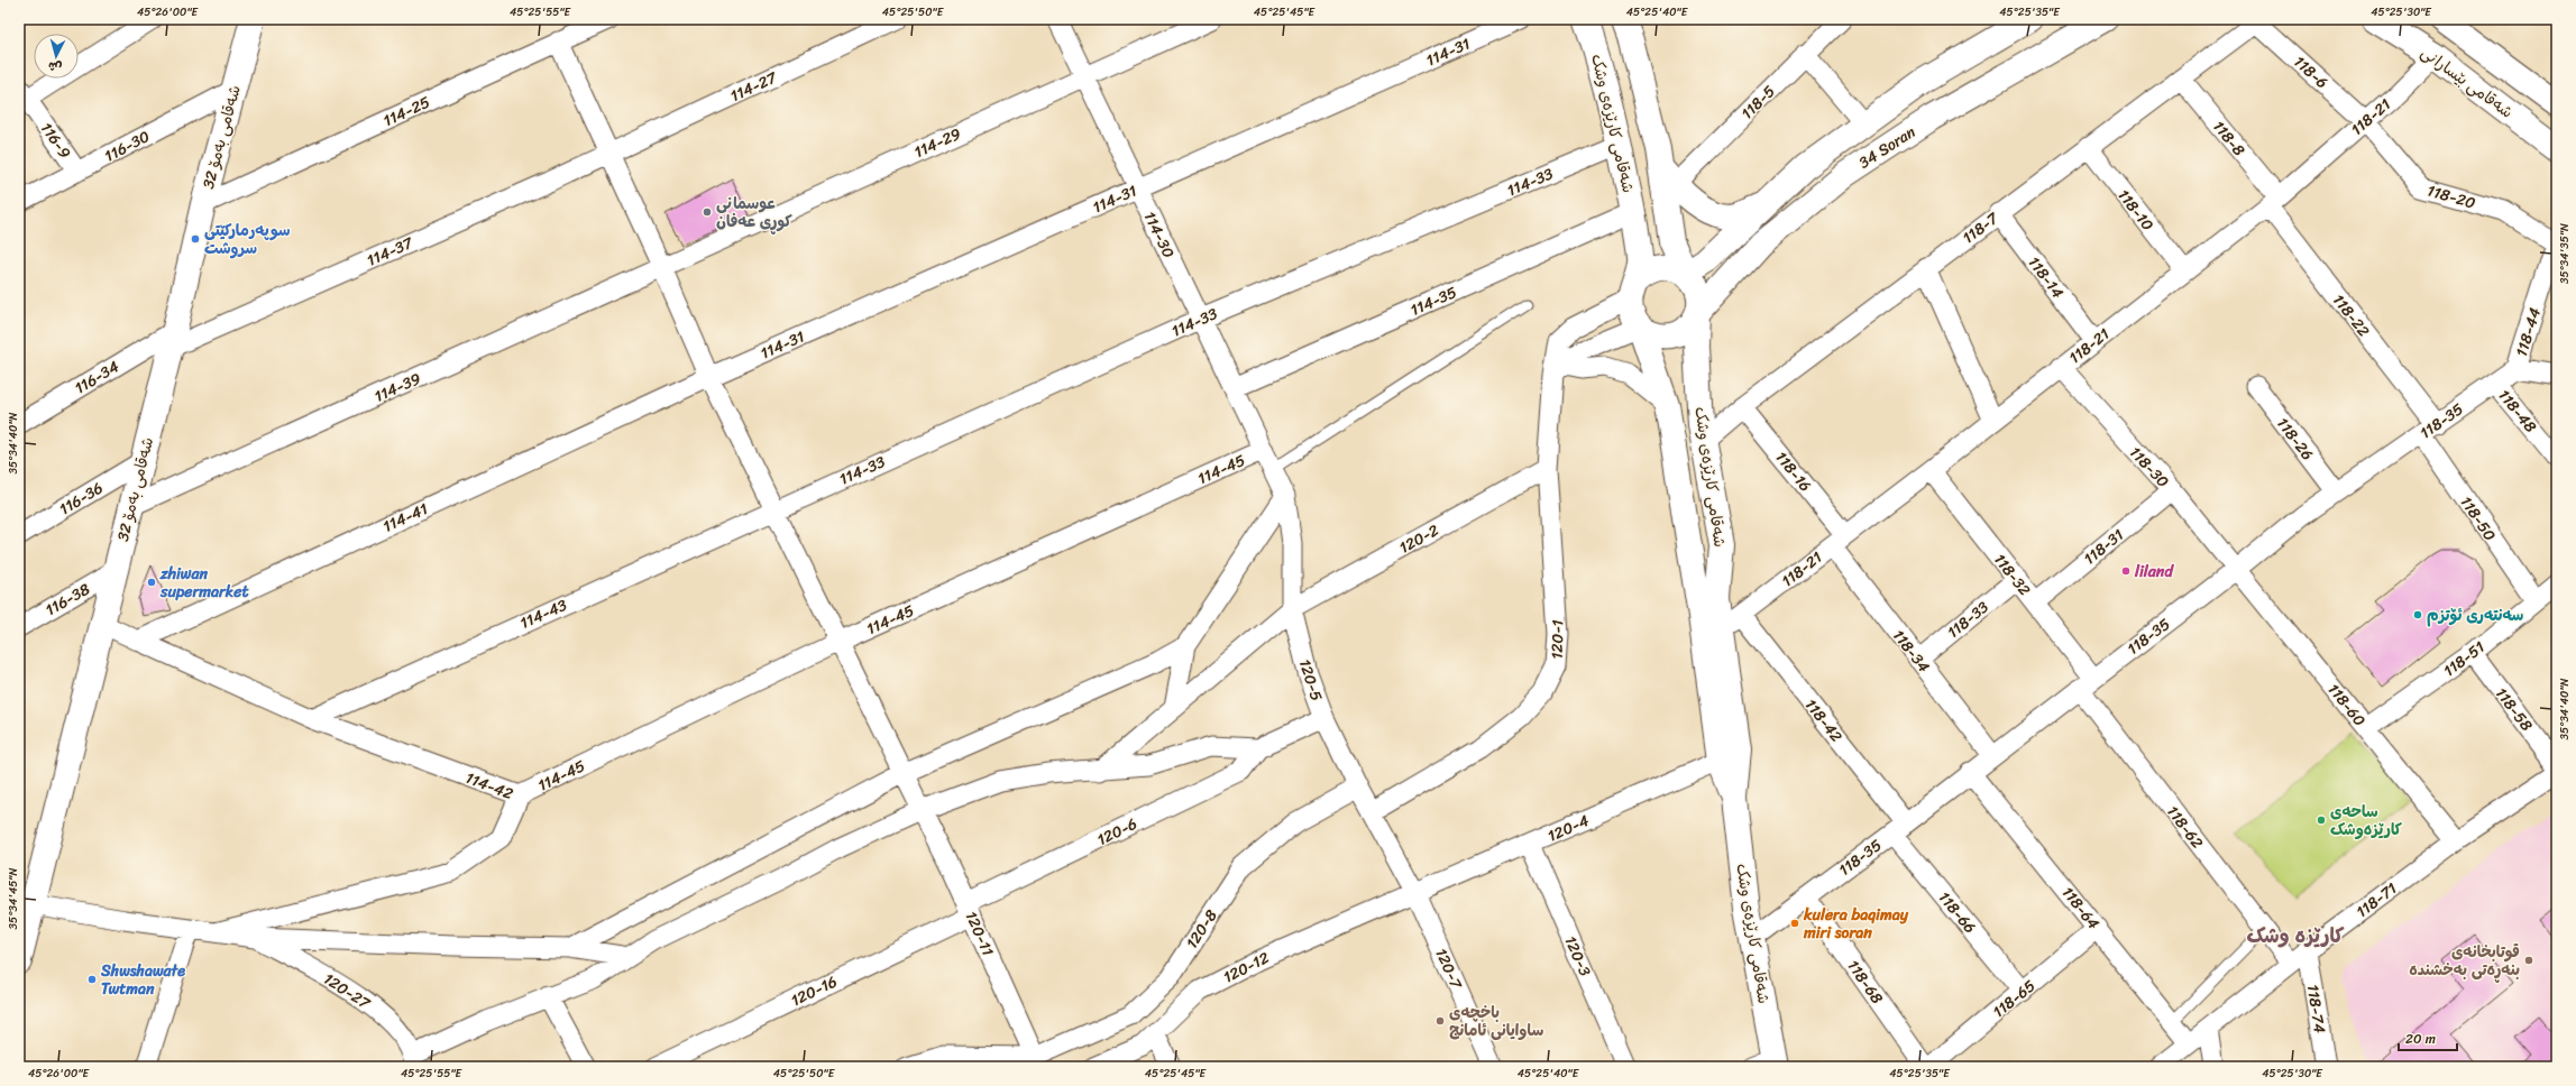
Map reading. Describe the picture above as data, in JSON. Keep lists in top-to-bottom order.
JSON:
{
  "streets": {
    "main road": [
      "شەقامی بێسارانی",
      "شەقامی کارێزەی وشک",
      "شەقامی بەمۆ 32",
      "34 Soran"
    ],
    "street": [
      "114-31",
      "118-6",
      "114-27",
      "118-5",
      "114-25",
      "118-21",
      "118-8",
      "116-9",
      "114-29",
      "116-30",
      "114-33",
      "118-20",
      "118-10",
      "118-7",
      "114-30",
      "114-37",
      "118-14",
      "114-35",
      "118-22",
      "118-44",
      "116-34",
      "114-39",
      "118-48",
      "118-35",
      "118-26",
      "118-30",
      "114-45",
      "118-16",
      "116-36",
      "114-41",
      "118-50",
      "120-2",
      "118-31",
      "118-32",
      "116-38",
      "114-43",
      "118-33",
      "120-1",
      "118-34",
      "118-51",
      "120-5",
      "118-60",
      "118-58",
      "118-42",
      "114-42",
      "118-62",
      "120-4",
      "120-6",
      "118-71",
      "118-64",
      "118-66",
      "120-8",
      "120-11",
      "120-3",
      "120-12",
      "120-7",
      "118-68",
      "120-27",
      "120-16",
      "118-65",
      "118-74"
    ]
  },
  "crossings": [
    ["114-31", "114-30"],
    ["114-31", "114-41"],
    ["114-31", "120-11"],
    ["118-6", "118-21"],
    ["118-6", "118-20"],
    ["118-6", "118-7"],
    ["شەقامی بێسارانی", "118-21"],
    ["114-27", "114-37"],
    ["114-27", "120-11"],
    ["114-25", "شەقامی بەمۆ 32"],
    ["114-25", "120-11"],
    ["118-21", "118-8"],
    ["118-21", "118-20"],
    ["118-21", "118-10"],
    ["118-21", "118-14"],
    ["118-21", "118-22"],
    ["118-21", "118-30"],
    ["118-21", "118-16"],
    ["118-21", "118-32"],
    ["118-21", "118-34"],
    ["118-21", "118-42"],
    ["شەقامی کارێزەی وشک", "34 Soran"],
    ["شەقامی کارێزەی وشک", "114-33"],
    ["شەقامی کارێزەی وشک", "118-7"],
    ["شەقامی کارێزەی وشک", "114-35"],
    ["شەقامی کارێزەی وشک", "118-35"],
    ["شەقامی کارێزەی وشک", "120-1"],
    ["شەقامی کارێزەی وشک", "120-4"],
    ["شەقامی بەمۆ 32", "116-30"],
    ["شەقامی بەمۆ 32", "114-37"],
    ["شەقامی بەمۆ 32", "116-34"],
    ["شەقامی بەمۆ 32", "114-39"],
    ["شەقامی بەمۆ 32", "116-36"],
    ["شەقامی بەمۆ 32", "116-38"],
    ["118-8", "118-7"],
    ["118-8", "118-22"],
    ["116-9", "116-30"],
    ["114-29", "114-30"],
    ["114-29", "114-39"],
    ["114-29", "120-11"],
    ["34 Soran", "120-1"],
    ["114-33", "114-30"],
    ["114-33", "114-43"],
    ["114-33", "120-11"],
    ["118-20", "118-44"],
    ["118-10", "118-7"],
    ["118-7", "118-14"],
    ["118-7", "118-16"],
    ["114-30", "114-35"],
    ["114-30", "114-45"],
    ["114-30", "120-5"],
    ["114-37", "116-34"],
    ["114-37", "120-11"],
    ["118-22", "118-35"],
    ["118-44", "118-35"],
    ["114-39", "120-11"],
    ["118-48", "118-35"],
    ["118-35", "118-26"],
    ["118-35", "118-30"],
    ["118-35", "118-50"],
    ["118-35", "118-32"],
    ["118-35", "118-34"],
    ["118-35", "118-60"],
    ["118-35", "118-42"],
    ["118-35", "118-62"],
    ["118-35", "118-64"],
    ["118-35", "118-66"],
    ["118-35", "118-68"],
    ["118-30", "118-31"],
    ["118-30", "118-60"],
    ["114-45", "120-5"],
    ["114-45", "114-42"],
    ["114-45", "120-11"],
    ["118-16", "118-34"],
    ["114-41", "114-42"],
    ["114-41", "120-11"],
    ["118-50", "118-51"],
    ["120-2", "120-1"],
    ["120-2", "120-5"],
    ["118-31", "118-32"],
    ["118-32", "118-33"],
    ["118-32", "118-62"],
    ["114-43", "114-42"],
    ["114-43", "120-11"],
    ["118-33", "118-34"],
    ["120-1", "120-5"],
    ["118-51", "118-60"],
    ["118-51", "118-58"],
    ["120-5", "120-4"],
    ["120-5", "120-8"],
    ["120-5", "120-12"],
    ["120-5", "120-7"],
    ["118-60", "118-71"],
    ["118-42", "118-66"],
    ["118-62", "118-71"],
    ["120-4", "120-3"],
    ["120-4", "120-12"],
    ["120-4", "120-7"],
    ["120-6", "120-11"],
    ["120-6", "120-16"],
    ["118-71", "118-64"],
    ["118-71", "118-74"],
    ["118-64", "118-65"],
    ["118-66", "118-65"],
    ["120-8", "120-11"],
    ["120-11", "120-16"],
    ["120-12", "120-7"]
  ],
  "districts": ["کارێزە وشک"],
  "places": [
    "عوسمانی کوڕی عەفان",
    "سوپەرمارکێتی سروشت",
    "liland",
    "zhiwan supermarket",
    "سەنتەری ئۆتزم",
    "ساحه‌ی کارێزه‌وشک",
    "kulera baqimay miri soran",
    "قوتابخانەی بنەڕەتی بەخشندە",
    "Shwshawate Twtman",
    "باخچەی ساوایانی ئامانج"
  ],
  "scale_bar": "20 m",
  "north": "bottom",
  "coordinates": [
    "45°26'00\"E",
    "45°25'55\"E",
    "45°25'50\"E",
    "45°25'45\"E",
    "45°25'40\"E",
    "45°25'35\"E",
    "45°25'30\"E",
    "35°34'35\"N",
    "35°34'40\"N",
    "35°34'45\"N"
  ]
}
